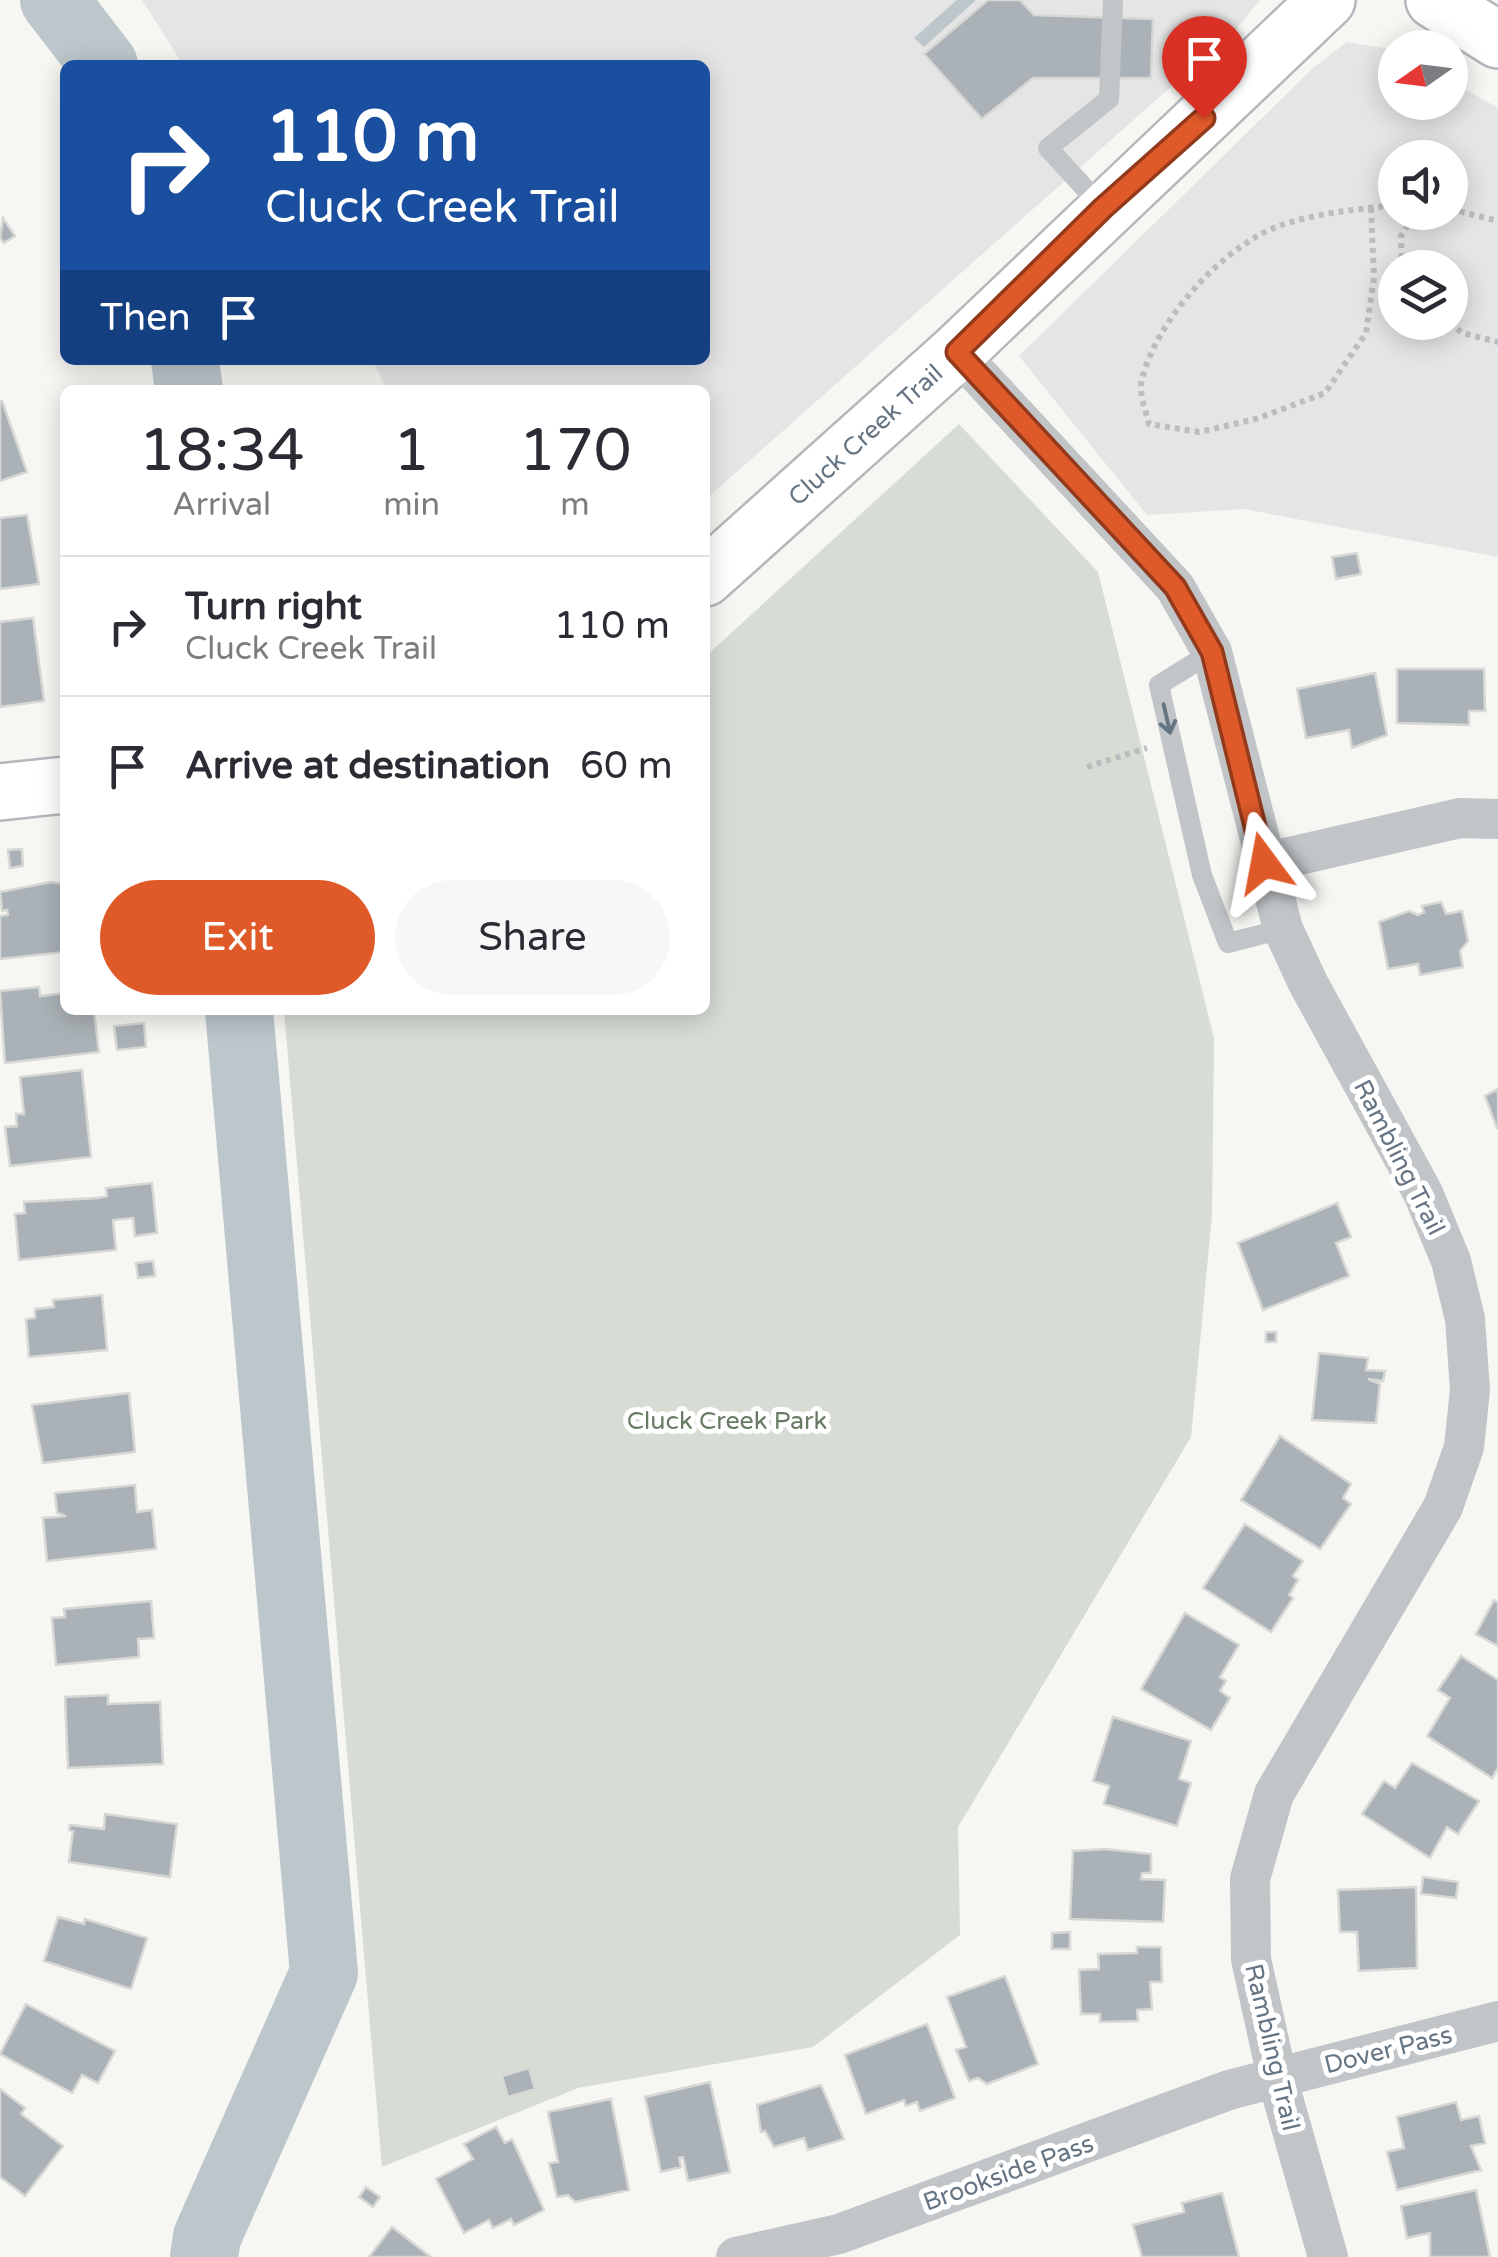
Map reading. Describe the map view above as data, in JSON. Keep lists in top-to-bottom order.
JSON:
{
  "streets": {
    "street": [
      "Cluck Creek Trail",
      "Rambling Trail",
      "Dover Pass",
      "Brookside Pass"
    ]
  },
  "crossings": [
    ["Cluck Creek Trail", "Rambling Trail"],
    ["Rambling Trail", "Dover Pass"],
    ["Rambling Trail", "Brookside Pass"],
    ["Dover Pass", "Brookside Pass"]
  ],
  "parks": ["Cluck Creek Park"],
  "north": "left",
  "page": {
    "turn": ["110 m", "Cluck Creek Trail"],
    "then": "Then",
    "eta": [
      "18:34",
      "Arrival",
      "1",
      "min",
      "170",
      "m"
    ],
    "list": [
      {
        "name": "Turn right",
        "note": "Cluck Creek Trail",
        "value": "110 m"
      },
      {
        "name": "Arrive at destination",
        "value": "60 m"
      }
    ],
    "buttons": ["Exit", "Share"]
  }
}
